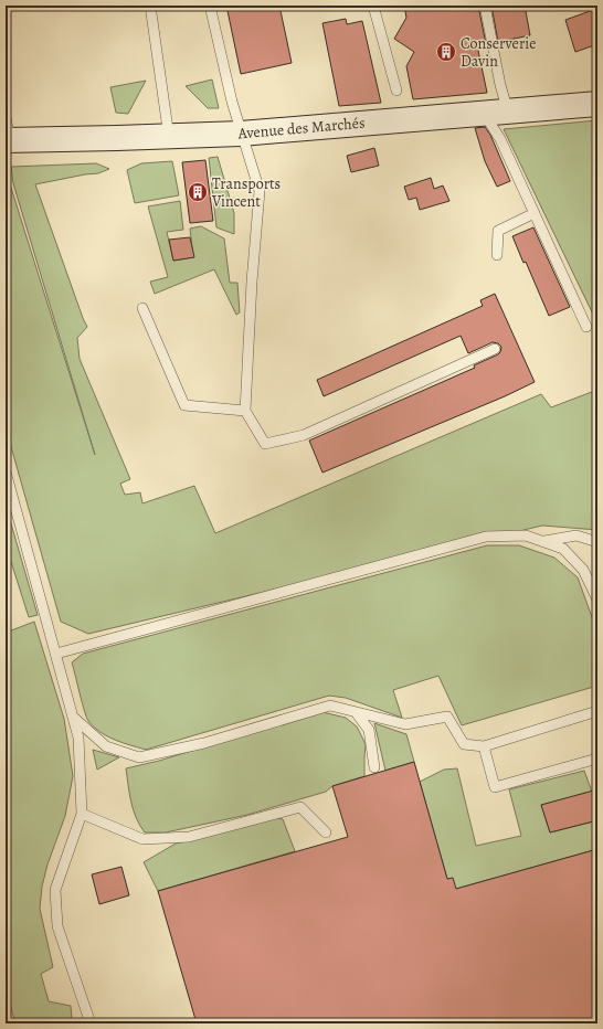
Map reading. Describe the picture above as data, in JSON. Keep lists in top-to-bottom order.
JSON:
{
  "streets": {
    "street": ["Avenue des Marchés"]
  },
  "places": {
    "building": ["Conserverie Davin", "Transports Vincent"]
  }
}
